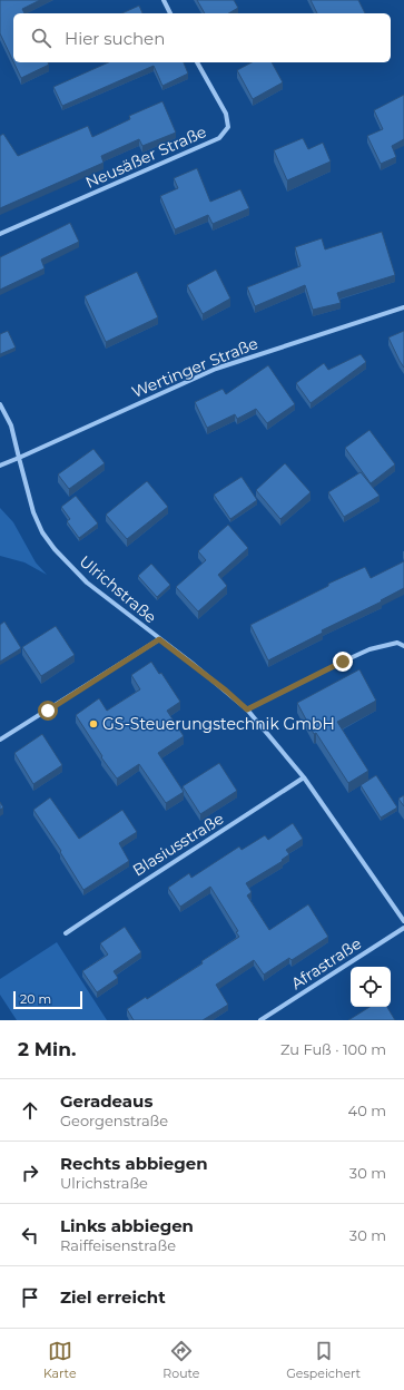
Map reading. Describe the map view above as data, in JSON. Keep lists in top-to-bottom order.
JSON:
{
  "streets": {
    "street": [
      "Neusäßer Straße",
      "Wertinger Straße",
      "Ulrichstraße",
      "Blasiusstraße",
      "Afrastraße"
    ]
  },
  "crossings": [
    ["Wertinger Straße", "Ulrichstraße"],
    ["Ulrichstraße", "Blasiusstraße"]
  ],
  "places": ["GS-Steuerungstechnik GmbH"],
  "scale_bar": "20 m",
  "page": {
    "search": "Hier suchen",
    "scale": "20 m",
    "heading": ["2 Min.", "Zu Fuß · 100 m"],
    "list": [
      ["Geradeaus", "Georgenstraße", "40 m"],
      ["Rechts abbiegen", "Ulrichstraße", "30 m"],
      ["Links abbiegen", "Raiffeisenstraße", "30 m"],
      "Ziel erreicht"
    ],
    "nav": ["Karte", "Route", "Gespeichert"]
  }
}
